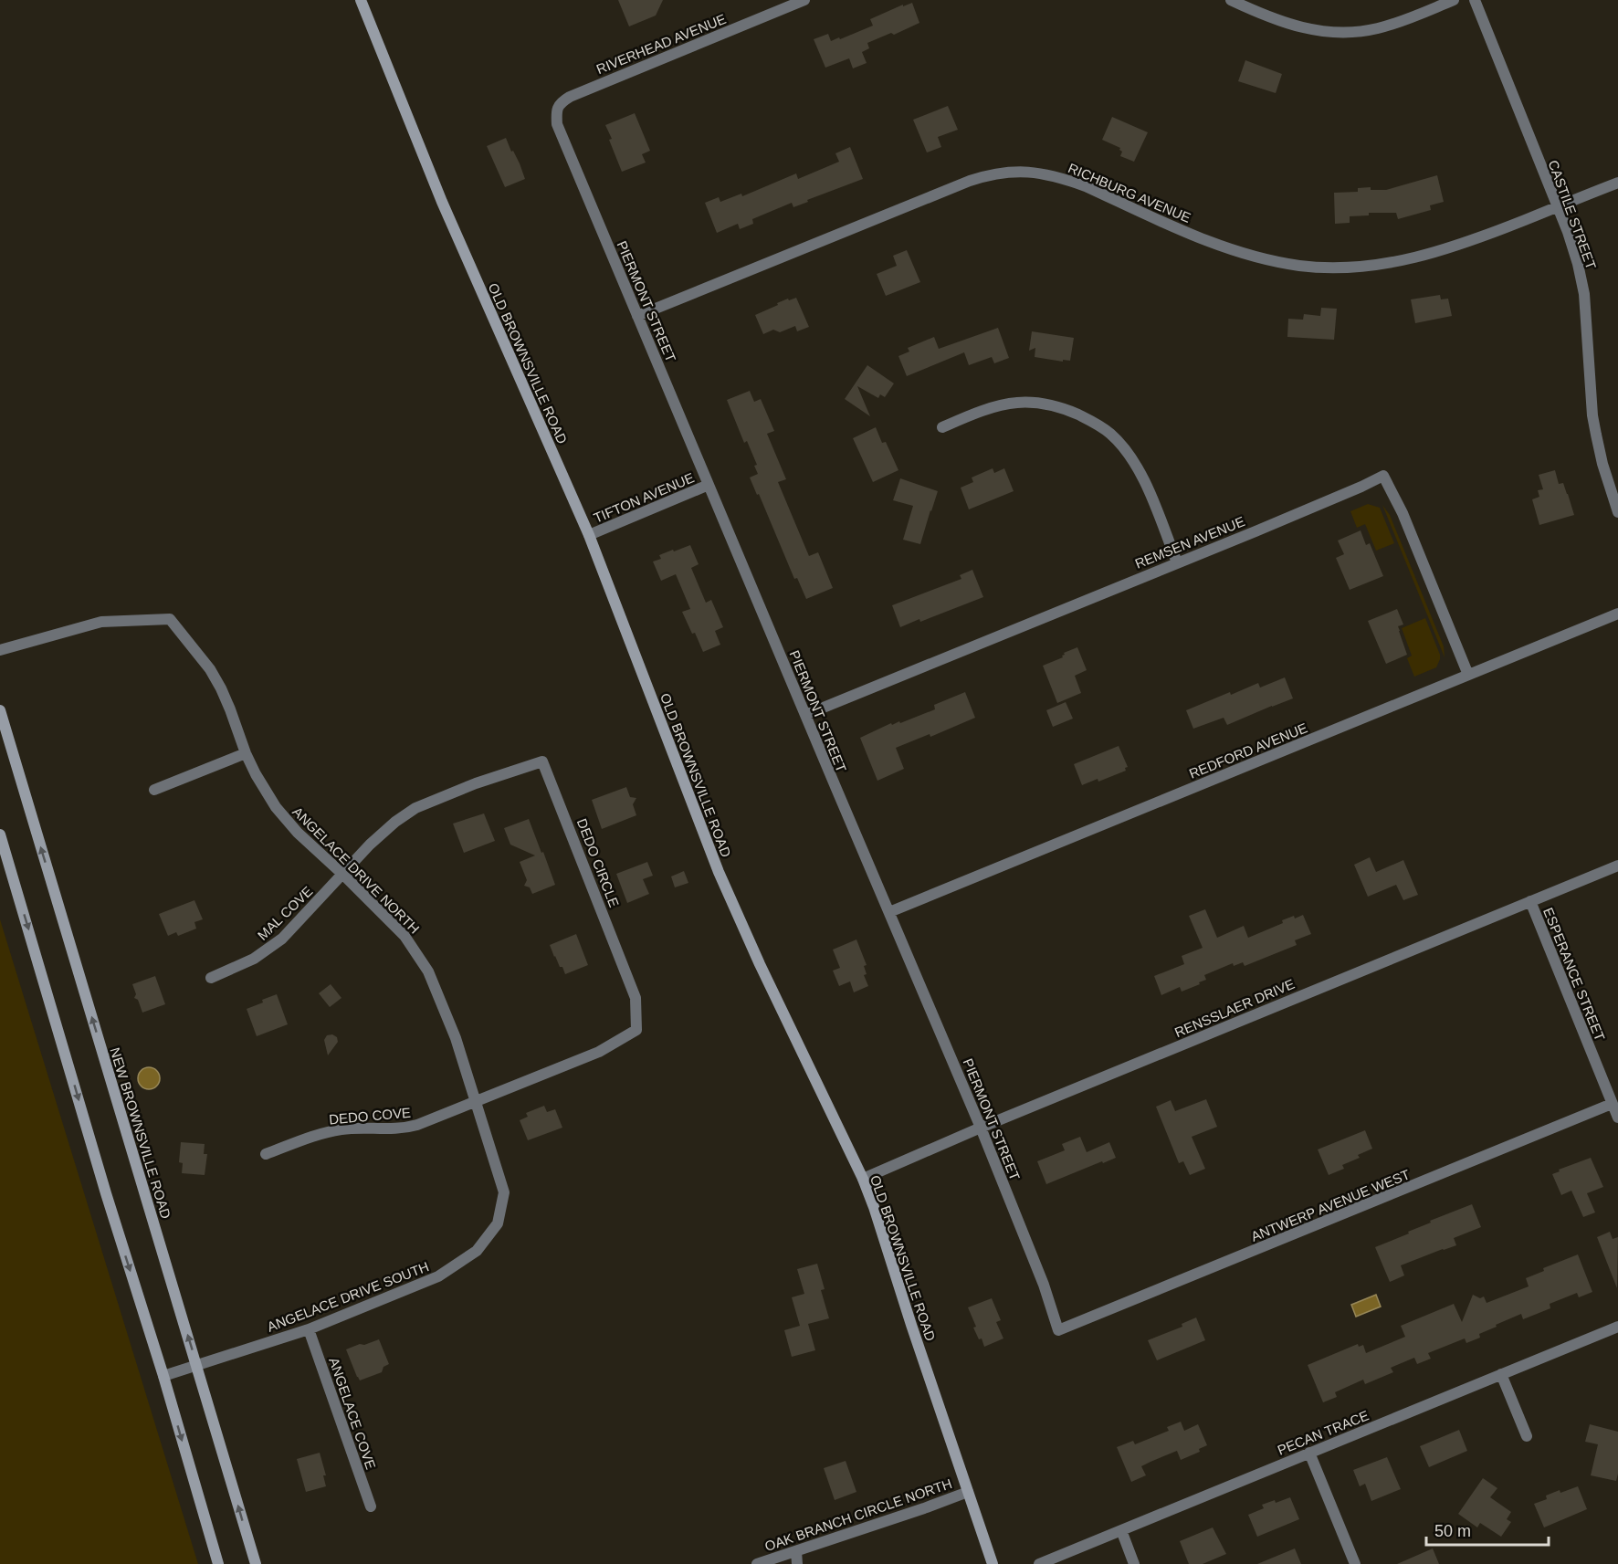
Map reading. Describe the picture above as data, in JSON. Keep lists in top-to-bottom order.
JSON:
{
  "streets": {
    "street": [
      "RIVERHEAD AVENUE",
      "RICHBURG AVENUE",
      "CASTILE STREET",
      "PIERMONT STREET",
      "OLD BROWNSVILLE ROAD",
      "TIFTON AVENUE",
      "REMSEN AVENUE",
      "REDFORD AVENUE",
      "DEDO CIRCLE",
      "ANGELACE DRIVE NORTH",
      "MAL COVE",
      "ESPERANCE STREET",
      "RENSSLAER DRIVE",
      "DEDO COVE",
      "NEW BROWNSVILLE ROAD",
      "ANTWERP AVENUE WEST",
      "ANGELACE DRIVE SOUTH",
      "ANGELACE COVE",
      "PECAN TRACE",
      "OAK BRANCH CIRCLE NORTH"
    ]
  },
  "crossings": [
    ["RIVERHEAD AVENUE", "PIERMONT STREET"],
    ["RICHBURG AVENUE", "CASTILE STREET"],
    ["RICHBURG AVENUE", "PIERMONT STREET"],
    ["PIERMONT STREET", "TIFTON AVENUE"],
    ["PIERMONT STREET", "REMSEN AVENUE"],
    ["PIERMONT STREET", "REDFORD AVENUE"],
    ["PIERMONT STREET", "RENSSLAER DRIVE"],
    ["PIERMONT STREET", "ANTWERP AVENUE WEST"],
    ["OLD BROWNSVILLE ROAD", "TIFTON AVENUE"],
    ["OLD BROWNSVILLE ROAD", "RENSSLAER DRIVE"],
    ["OLD BROWNSVILLE ROAD", "OAK BRANCH CIRCLE NORTH"],
    ["REMSEN AVENUE", "REDFORD AVENUE"],
    ["DEDO CIRCLE", "ANGELACE DRIVE NORTH"],
    ["DEDO CIRCLE", "MAL COVE"],
    ["DEDO CIRCLE", "DEDO COVE"],
    ["DEDO CIRCLE", "ANGELACE DRIVE SOUTH"],
    ["ANGELACE DRIVE NORTH", "MAL COVE"],
    ["ANGELACE DRIVE NORTH", "DEDO COVE"],
    ["ANGELACE DRIVE NORTH", "ANGELACE DRIVE SOUTH"],
    ["ESPERANCE STREET", "RENSSLAER DRIVE"],
    ["ESPERANCE STREET", "ANTWERP AVENUE WEST"],
    ["DEDO COVE", "ANGELACE DRIVE SOUTH"],
    ["NEW BROWNSVILLE ROAD", "ANGELACE DRIVE SOUTH"],
    ["ANGELACE DRIVE SOUTH", "ANGELACE COVE"]
  ],
  "scale_bar": "50 m"
}
